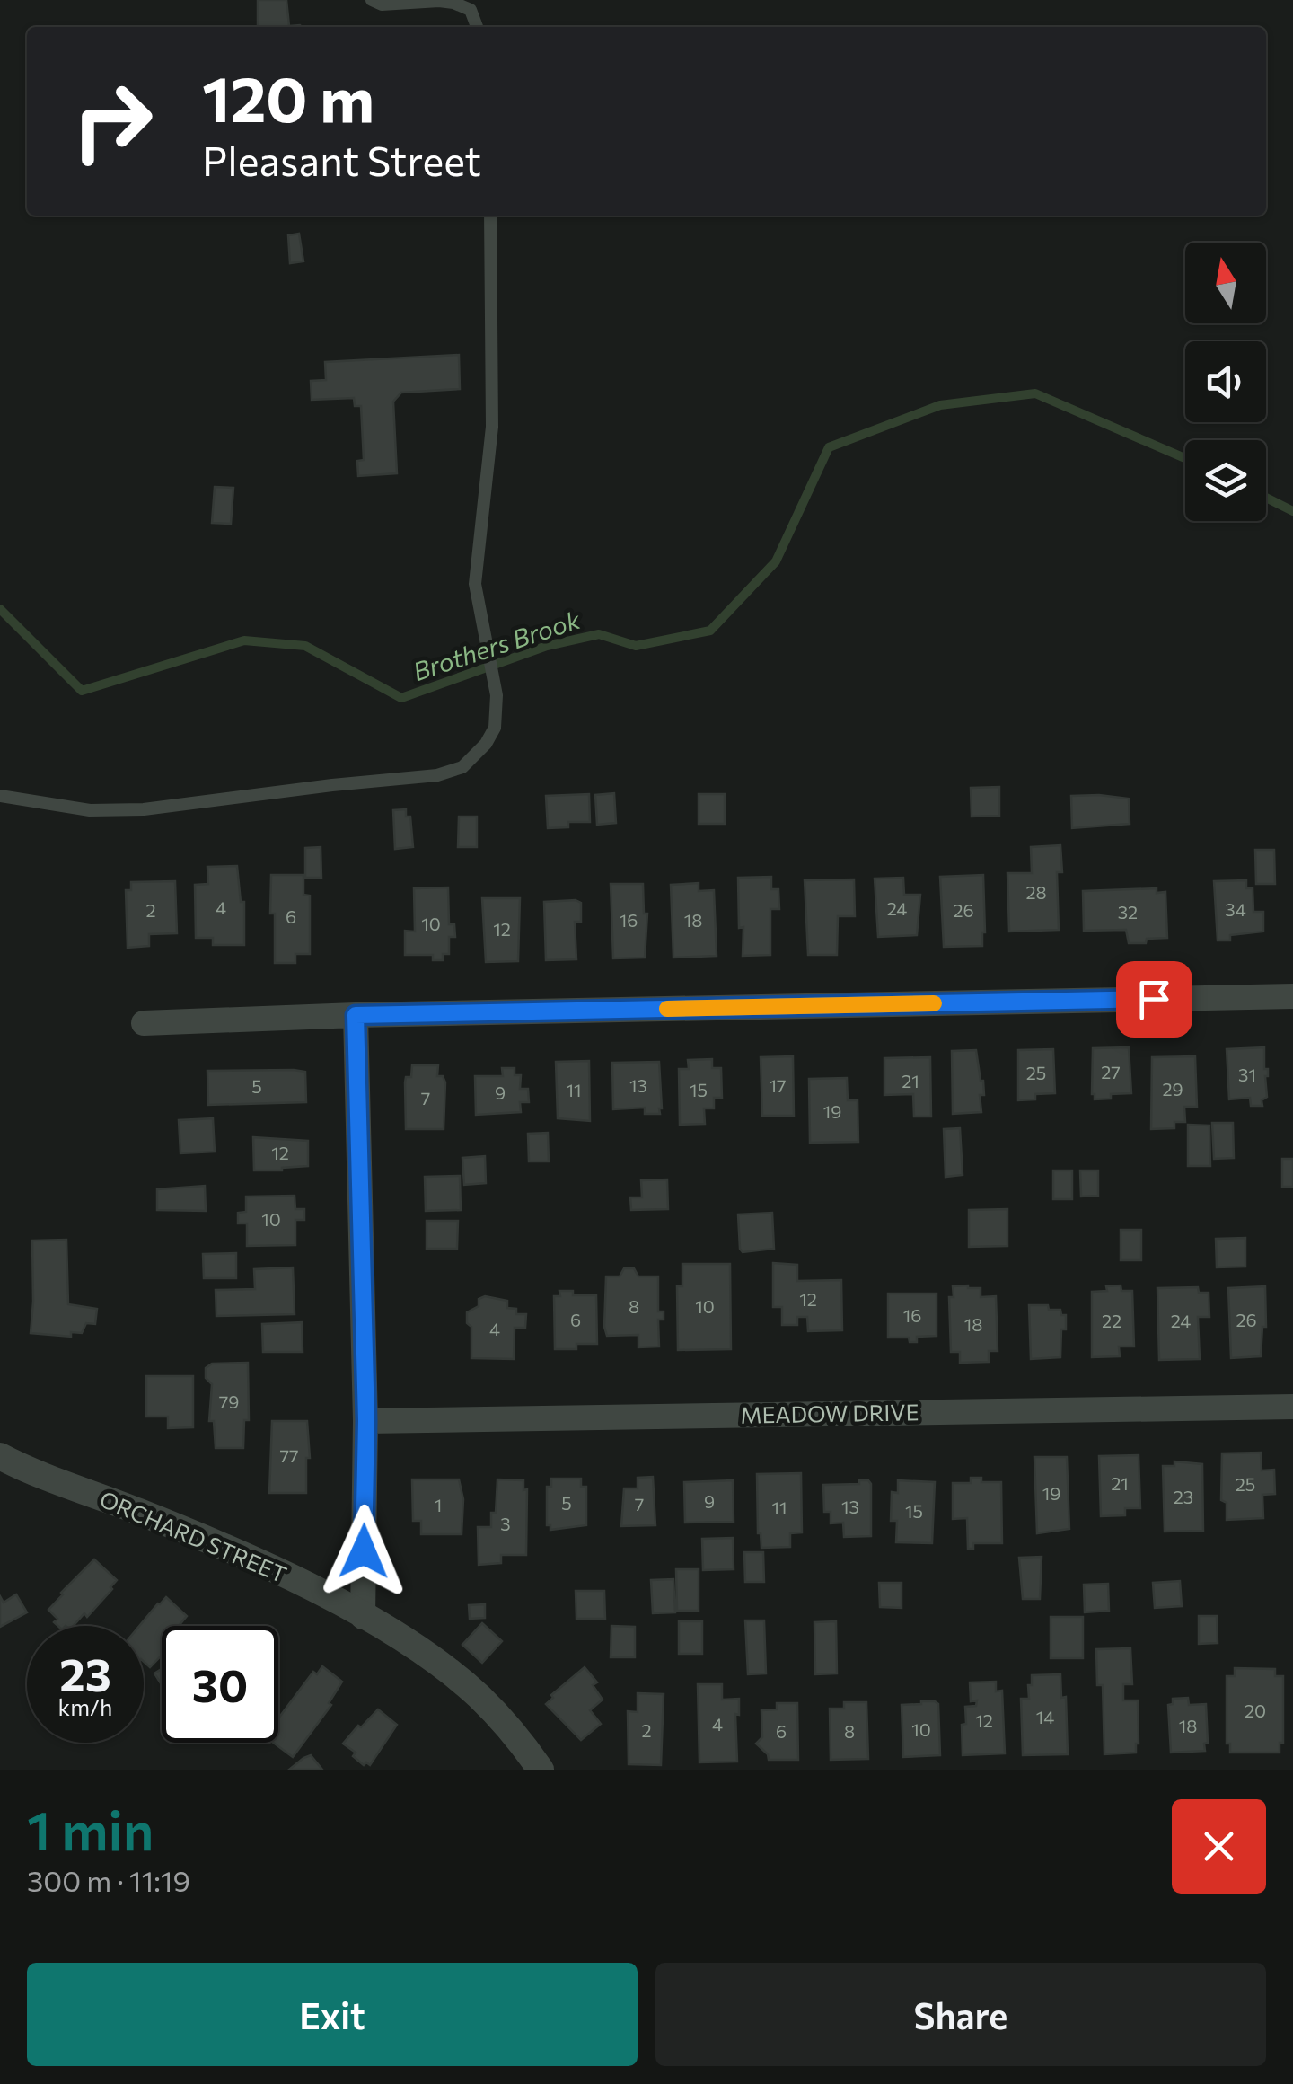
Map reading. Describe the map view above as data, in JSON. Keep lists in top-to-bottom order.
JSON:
{
  "streets": {
    "street": ["MEADOW DRIVE", "ORCHARD STREET"]
  },
  "water": ["Brothers Brook"],
  "house_numbers": [
    "28",
    "4",
    "24",
    "34",
    "2",
    "26",
    "32",
    "6",
    "16",
    "18",
    "10",
    "12",
    "27",
    "25",
    "31",
    "21",
    "13",
    "17",
    "5",
    "29",
    "11",
    "15",
    "9",
    "7",
    "19",
    "12",
    "10",
    "12",
    "8",
    "10",
    "16",
    "6",
    "26",
    "22",
    "24",
    "18",
    "4",
    "79",
    "77",
    "21",
    "25",
    "19",
    "23",
    "9",
    "5",
    "7",
    "1",
    "13",
    "11",
    "15",
    "3",
    "20",
    "14",
    "12",
    "4",
    "18",
    "10",
    "2",
    "6",
    "8"
  ],
  "north": "top",
  "page": {
    "turn": ["120 m", "Pleasant Street"],
    "speed": "23 km/h",
    "limit": "30",
    "heading": ["1 min", "300 m · 11:19"],
    "buttons": ["Exit", "Share"]
  }
}
